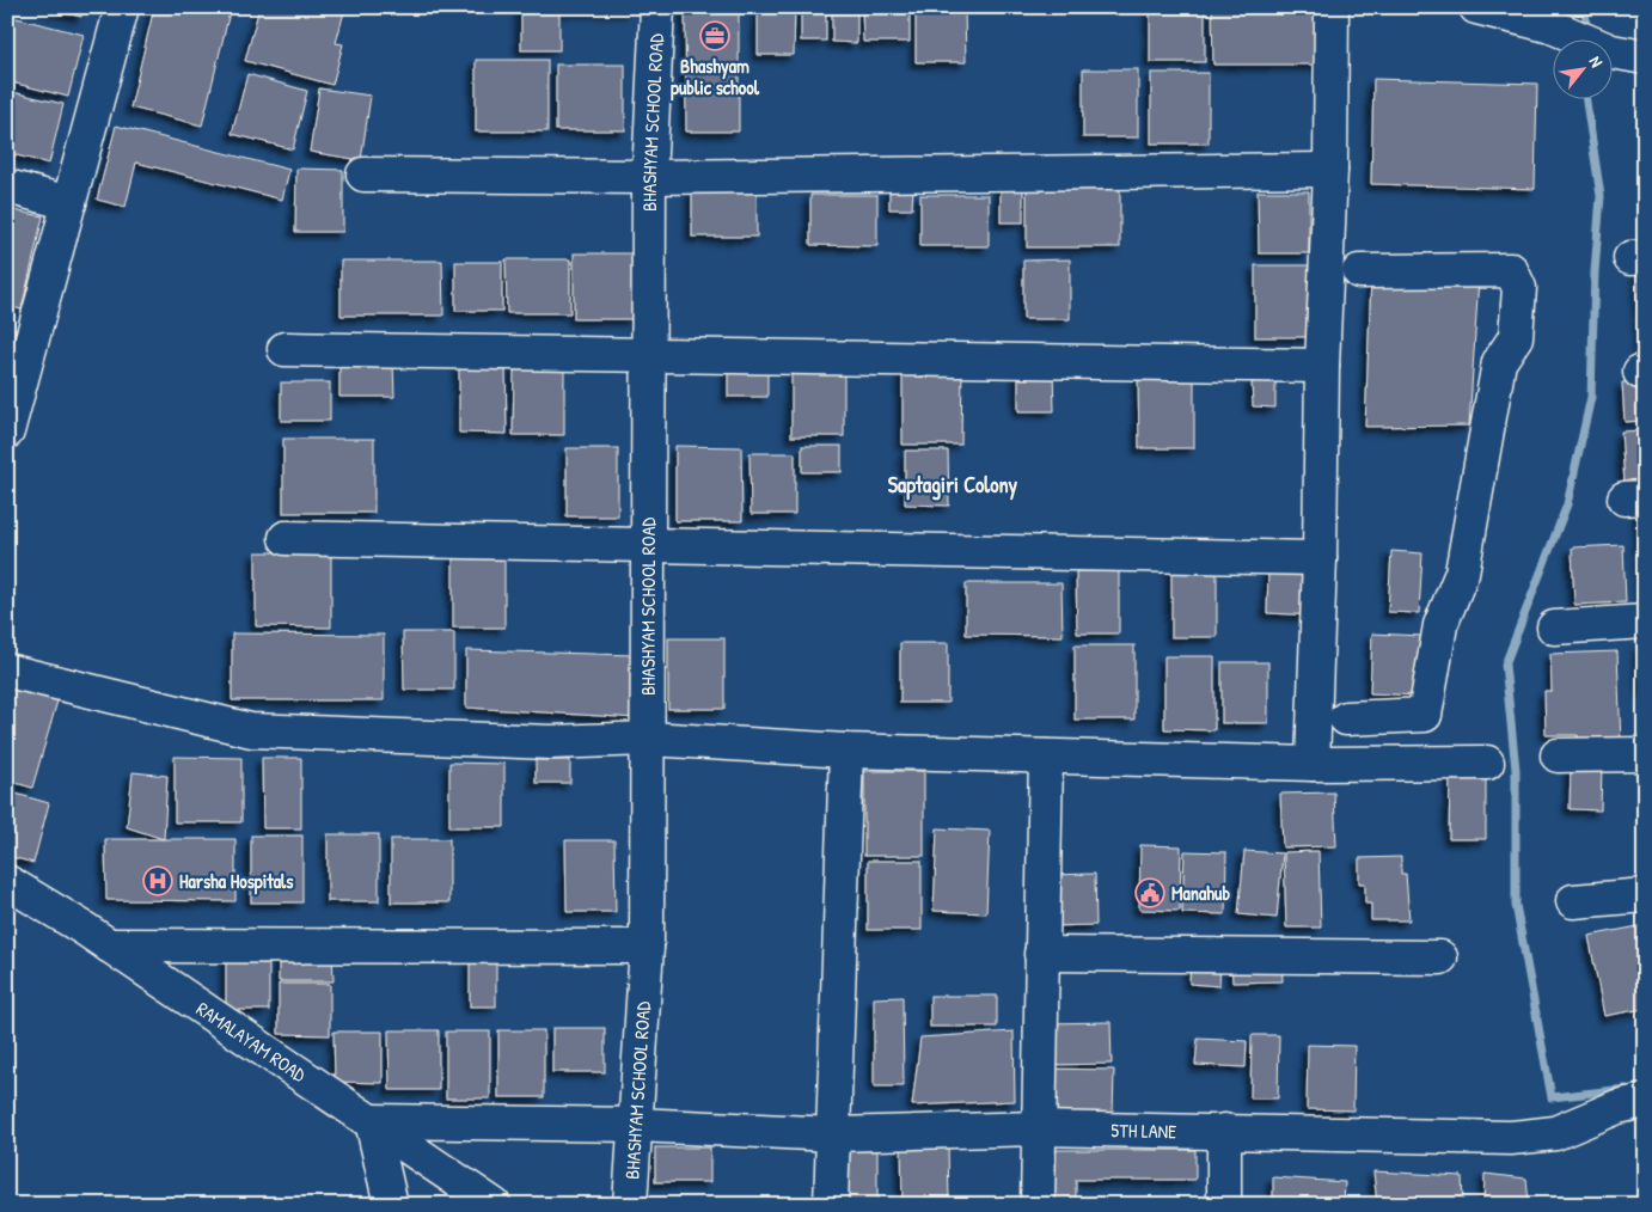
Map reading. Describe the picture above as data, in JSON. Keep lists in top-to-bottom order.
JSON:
{
  "streets": {
    "street": ["BHASHYAM SCHOOL ROAD", "RAMALAYAM ROAD", "5TH LANE"]
  },
  "crossings": [
    ["BHASHYAM SCHOOL ROAD", "5TH LANE"],
    ["RAMALAYAM ROAD", "5TH LANE"]
  ],
  "districts": ["Saptagiri Colony"],
  "places": {
    "office": ["Bhashyam public school"],
    "hospital": ["Harsha Hospitals"],
    "public building": ["Manahub"]
  },
  "north": "top right"
}
